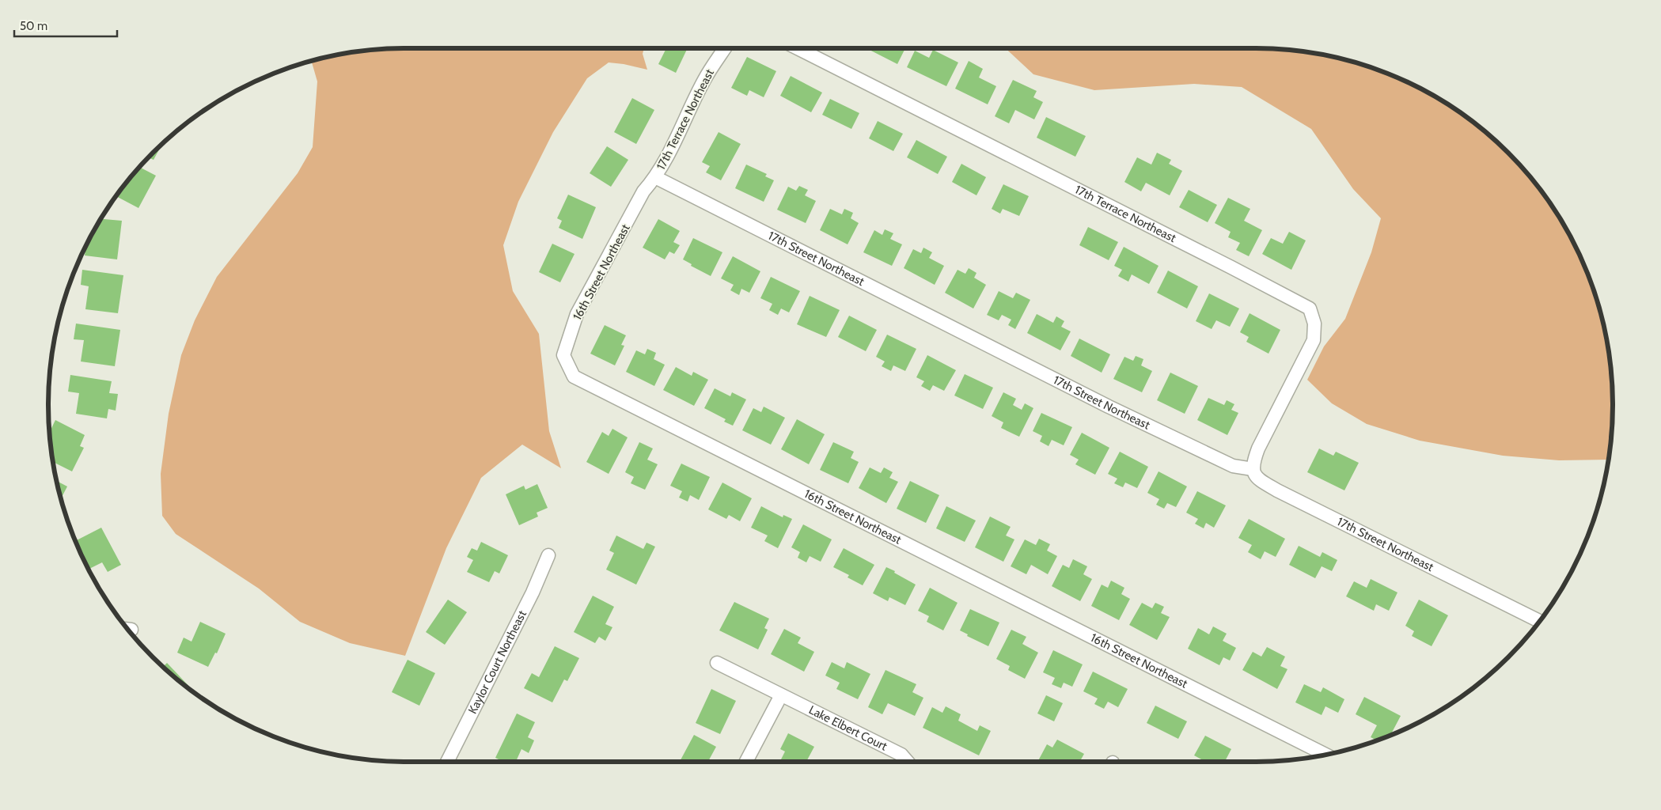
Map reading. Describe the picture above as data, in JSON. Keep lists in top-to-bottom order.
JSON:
{
  "streets": {
    "street": [
      "17th Terrace Northeast",
      "17th Street Northeast",
      "16th Street Northeast",
      "Kaylor Court Northeast",
      "Lake Elbert Court"
    ]
  },
  "crossings": [
    ["17th Terrace Northeast", "17th Street Northeast"],
    ["17th Terrace Northeast", "16th Street Northeast"],
    ["17th Street Northeast", "16th Street Northeast"]
  ],
  "scale_bar": "50 m"
}
